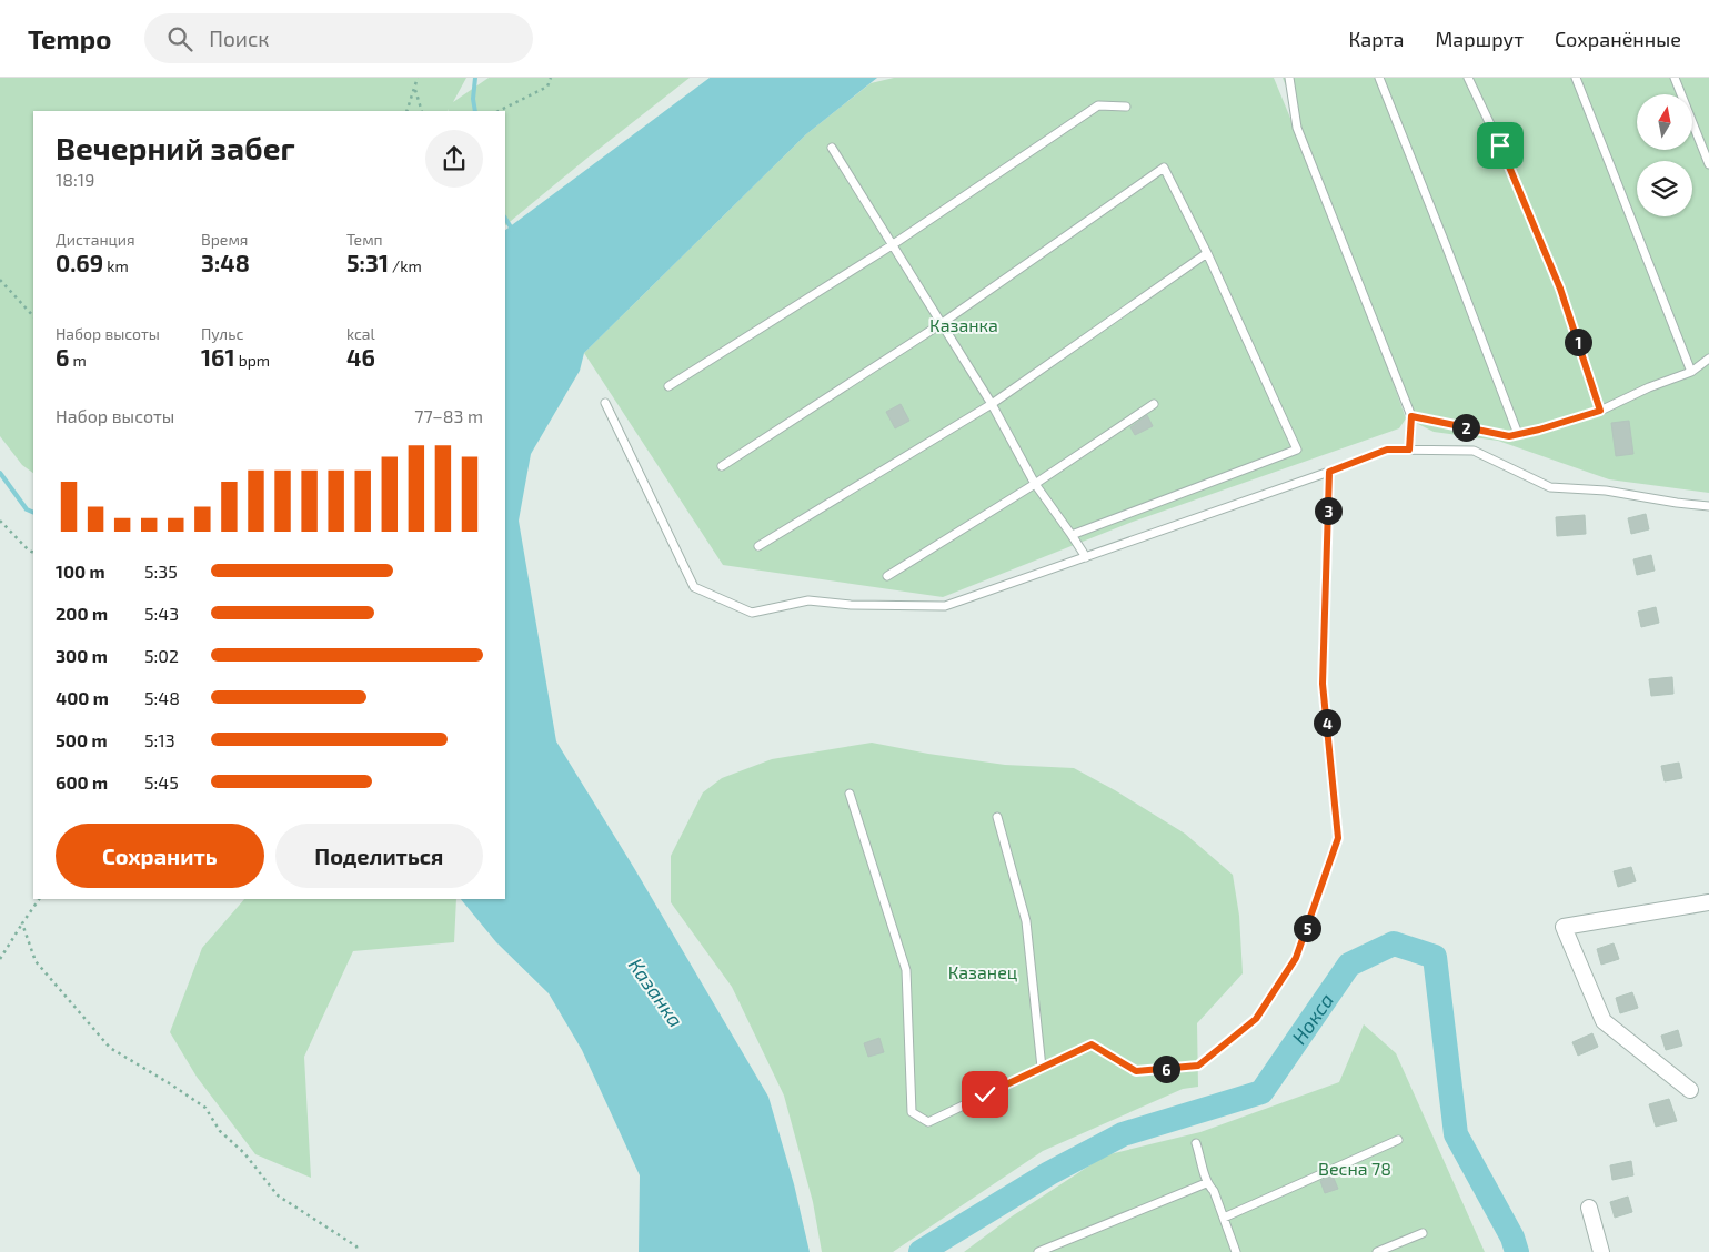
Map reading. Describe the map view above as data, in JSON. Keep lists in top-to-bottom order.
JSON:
{
  "water": ["Казанка", "Нокса"],
  "parks": ["Казанка", "Казанец", "Весна 78"],
  "north": "top",
  "page": {
    "header": "Tempo",
    "search": "Поиск",
    "nav": ["Карта", "Маршрут", "Сохранённые"],
    "heading": ["Вечерний забег", "18:19"],
    "stats": [
      ["Дистанция", "0.69 km"],
      ["Время", "3:48"],
      ["Темп", "5:31 /km"],
      ["Набор высоты", "6 m"],
      ["Пульс", "161 bpm"],
      ["kcal", "46"]
    ],
    "pins": [
      "1",
      "2",
      "3",
      "4",
      "5",
      "6"
    ],
    "chart": ["Набор высоты", "77–83 m"],
    "list": [
      {
        "name": "100 m",
        "note": "5:35"
      },
      {
        "name": "200 m",
        "note": "5:43"
      },
      {
        "name": "300 m",
        "note": "5:02"
      },
      {
        "name": "400 m",
        "note": "5:48"
      },
      {
        "name": "500 m",
        "note": "5:13"
      },
      {
        "name": "600 m",
        "note": "5:45"
      }
    ],
    "buttons": ["Сохранить", "Поделиться"]
  }
}
